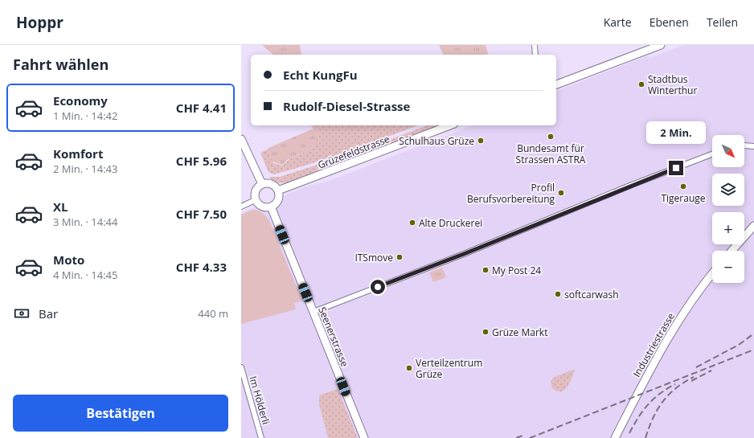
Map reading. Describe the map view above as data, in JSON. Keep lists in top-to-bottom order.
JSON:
{
  "streets": {
    "main road": ["Grüzefeldstrasse", "Seenerstrasse", "Industriestrasse"],
    "street": ["Im Hölderli"]
  },
  "crossings": [
    ["Grüzefeldstrasse", "Seenerstrasse"]
  ],
  "places": [
    "Stadtbus Winterthur",
    "Bundesamt für Strassen ASTRA",
    "Schulhaus Grüze",
    "Tigerauge",
    "Profil Berufsvorbereitung",
    "Alte Druckerei",
    "ITSmove",
    "My Post 24",
    "softcarwash",
    "Grüze Markt",
    "Verteilzentrum Grüze"
  ],
  "north": "bottom right",
  "page": {
    "header": "Hoppr",
    "nav": ["Karte", "Ebenen", "Teilen"],
    "heading": "Fahrt wählen",
    "banner": ["Echt KungFu", "Rudolf-Diesel-Strasse"],
    "list": [
      {
        "name": "Economy",
        "note": "1 Min. · 14:42",
        "value": "CHF 4.41"
      },
      {
        "name": "Komfort",
        "note": "2 Min. · 14:43",
        "value": "CHF 5.96"
      },
      {
        "name": "XL",
        "note": "3 Min. · 14:44",
        "value": "CHF 7.50"
      },
      {
        "name": "Moto",
        "note": "4 Min. · 14:45",
        "value": "CHF 4.33"
      }
    ],
    "bubble": "2 Min.",
    "map_buttons": ["+", "−"],
    "pay": ["Bar", "440 m"],
    "buttons": "Bestätigen"
  }
}
